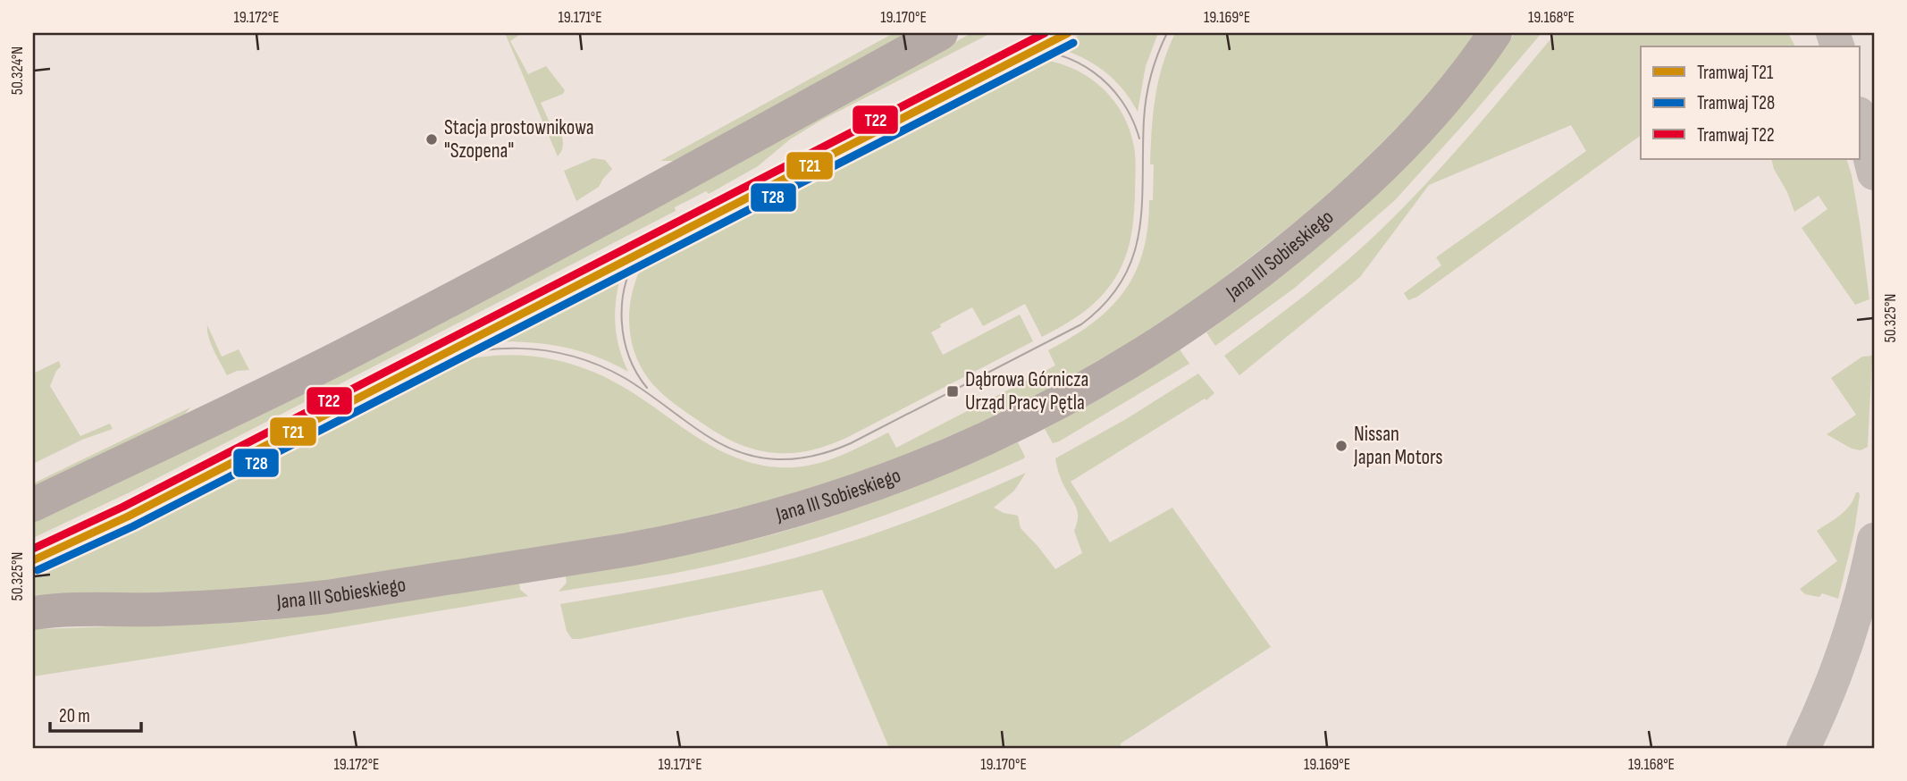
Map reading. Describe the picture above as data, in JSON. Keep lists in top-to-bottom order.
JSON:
{
  "streets": {
    "main road": ["Jana III Sobieskiego"]
  },
  "places": {
    "other": ["Stacja prostownikowa \"Szopena\"", "Nissan Japan Motors"],
    "transit": ["Dąbrowa Górnicza Urząd Pracy Pętla"]
  },
  "lines": ["tram line T21", "tram line T22", "tram line T28"],
  "legend": ["Tramwaj T21", "Tramwaj T28", "Tramwaj T22"],
  "scale_bar": "20 m",
  "coordinates": [
    "19.172°E",
    "19.171°E",
    "19.170°E",
    "19.169°E",
    "19.168°E",
    "50.324°N",
    "50.325°N"
  ]
}
